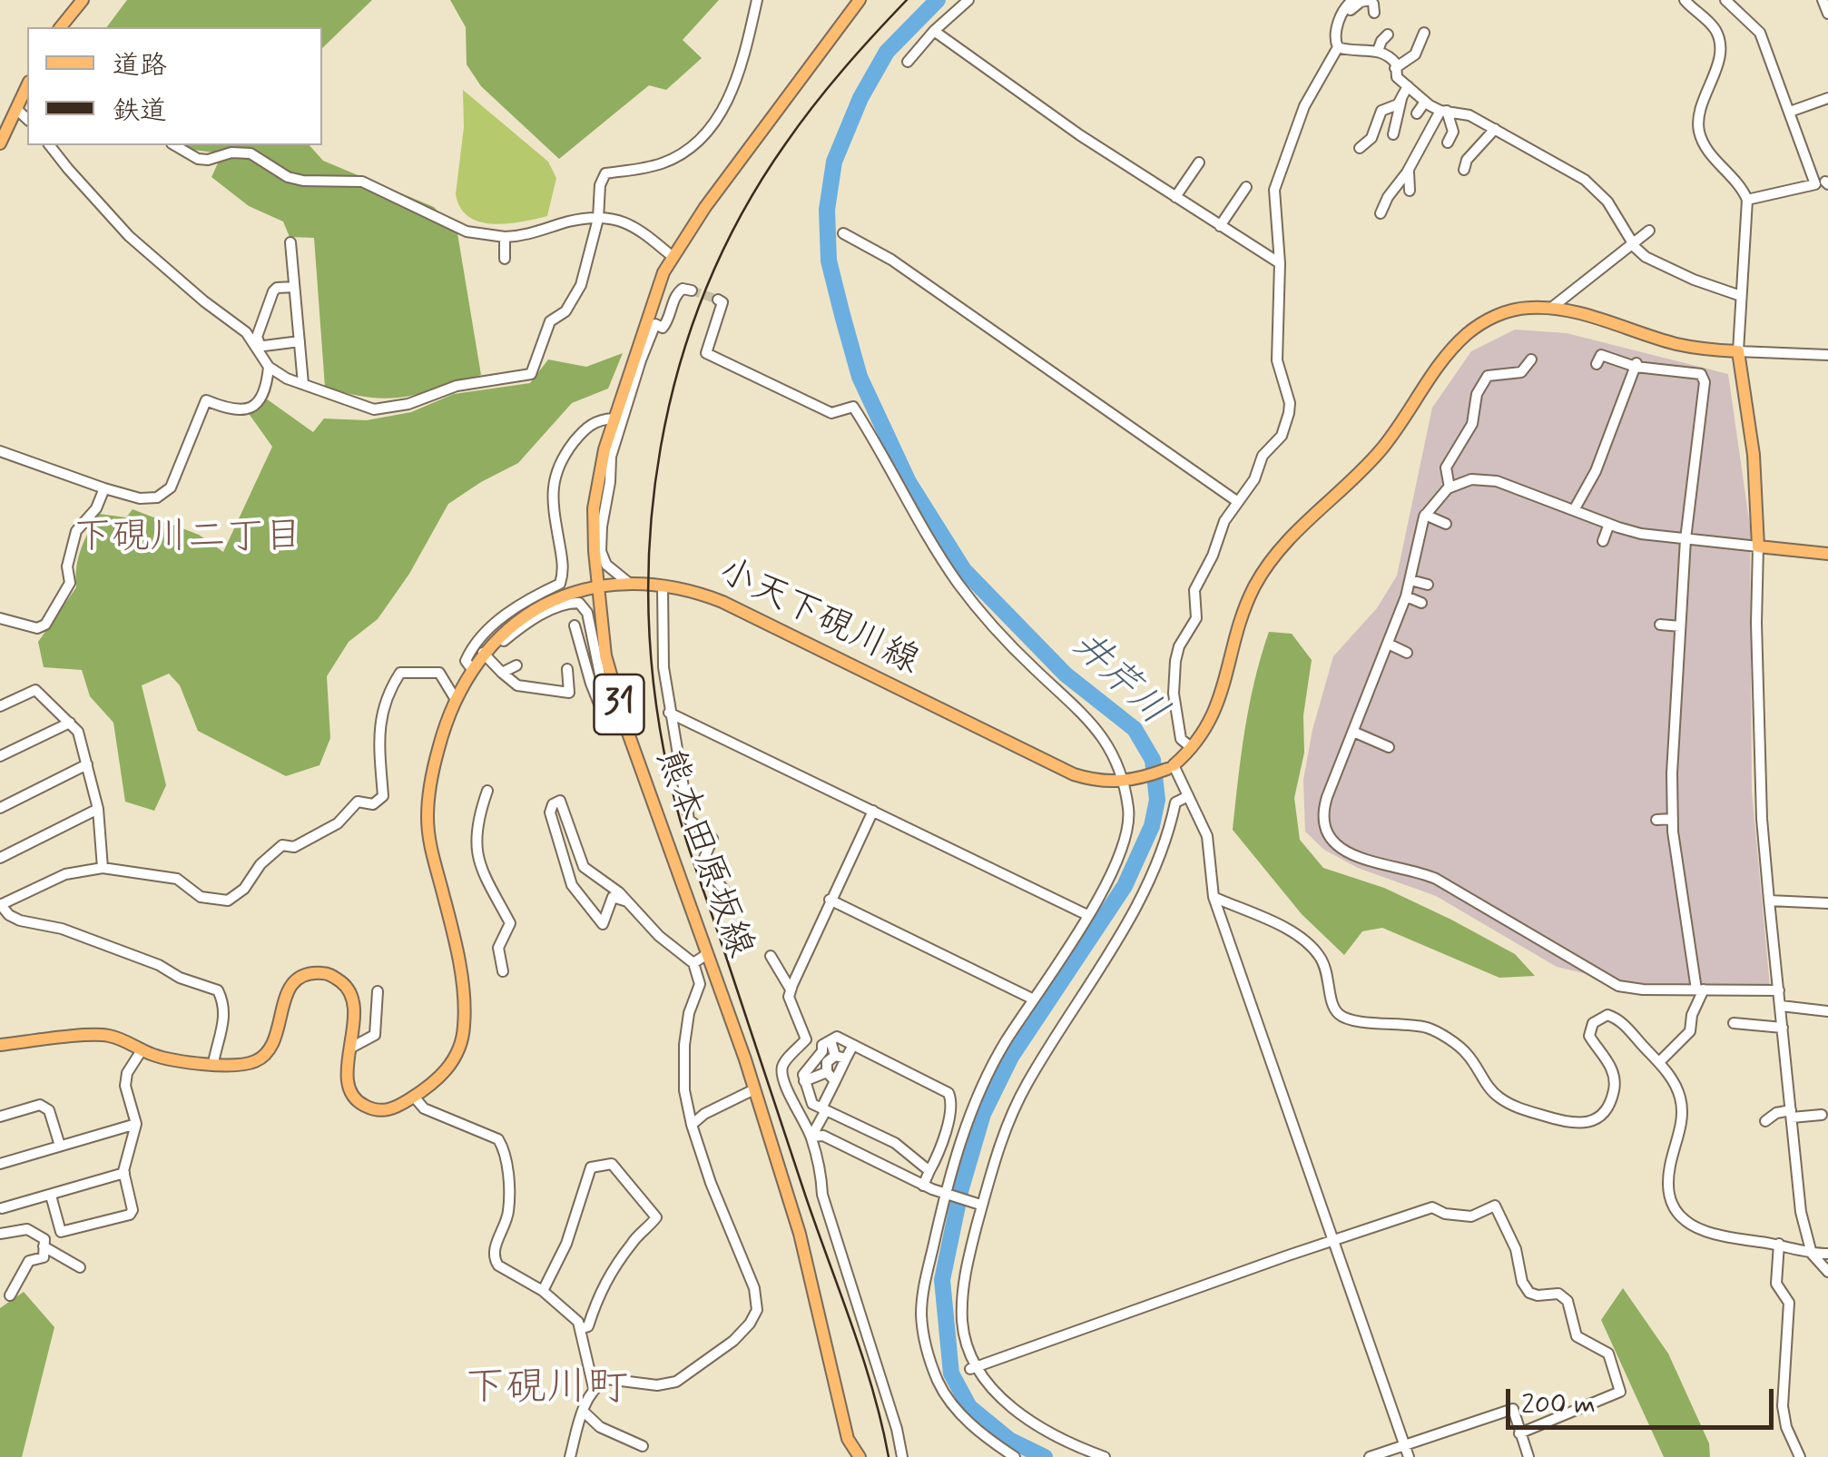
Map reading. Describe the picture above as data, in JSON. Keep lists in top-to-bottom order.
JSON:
{
  "streets": {
    "main road": ["小天下硯川線", "31", "熊本田原坂線"]
  },
  "crossings": [
    ["小天下硯川線", "熊本田原坂線"]
  ],
  "districts": ["下硯川二丁目", "下硯川町"],
  "water": ["井芹川"],
  "legend": ["道路", "鉄道"],
  "scale_bar": "200 m"
}
